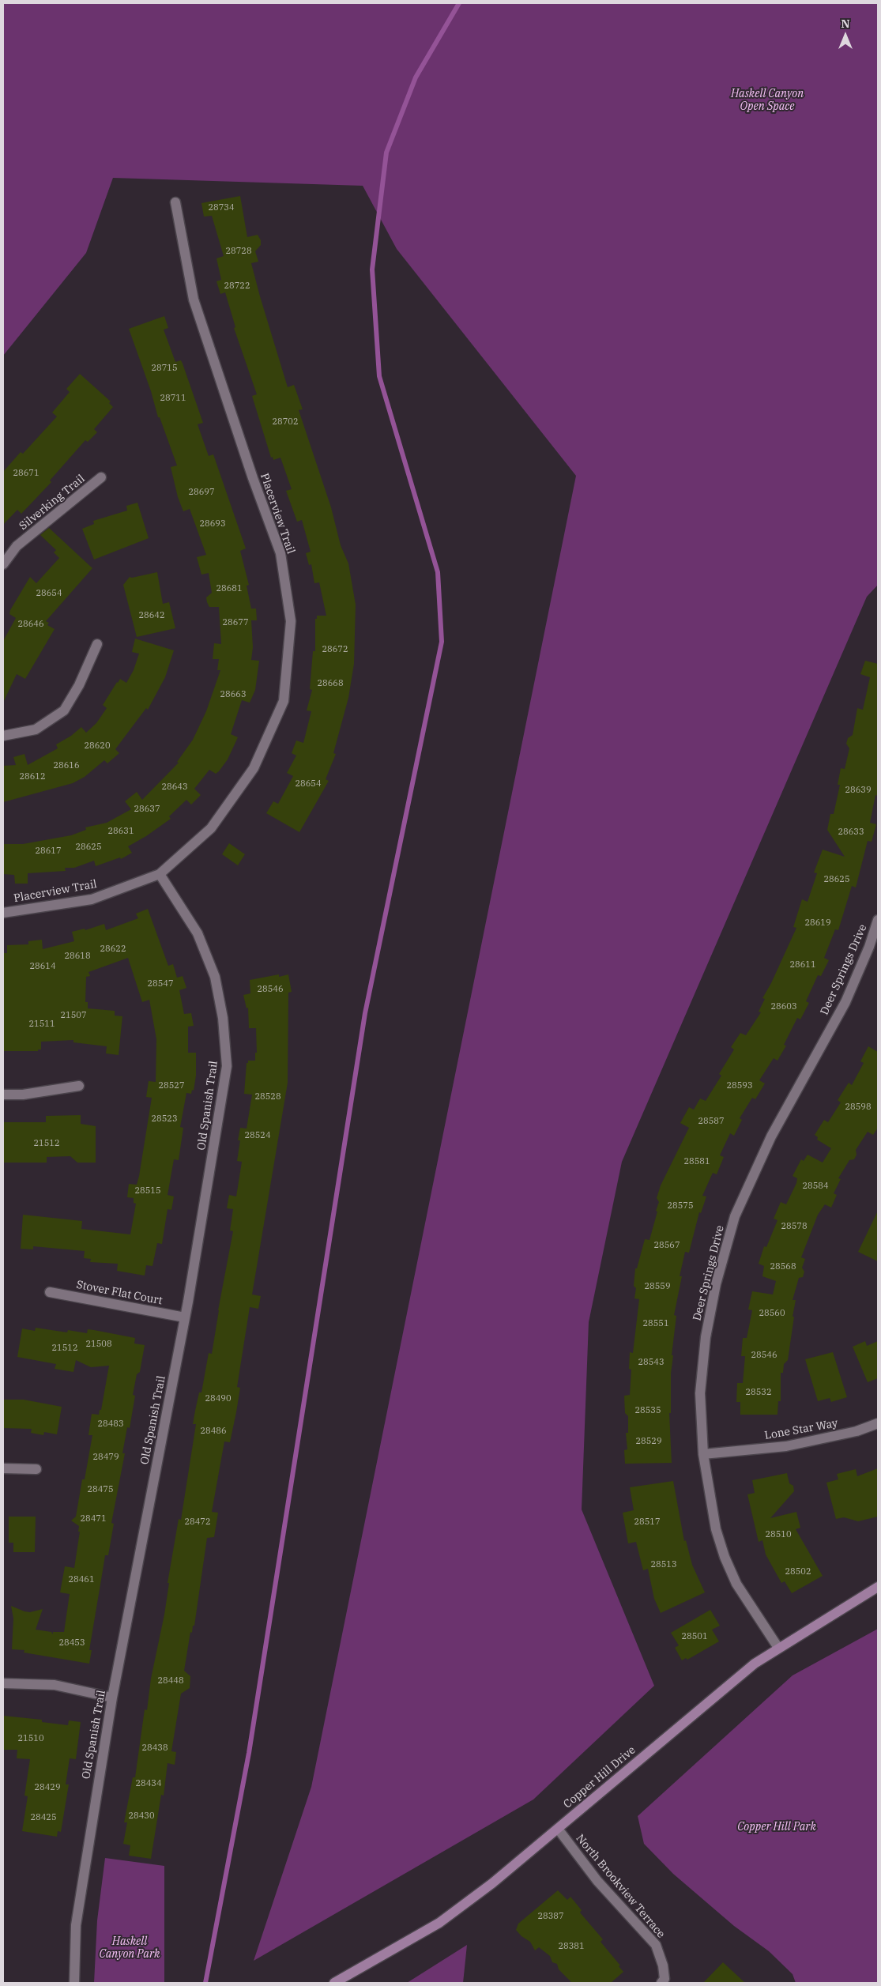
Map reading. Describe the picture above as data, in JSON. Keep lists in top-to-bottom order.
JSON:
{
  "streets": {
    "main road": ["Copper Hill Drive"],
    "street": [
      "Silverking Trail",
      "Placerview Trail",
      "Deer Springs Drive",
      "Old Spanish Trail",
      "Stover Flat Court",
      "Lone Star Way",
      "North Brookview Terrace"
    ]
  },
  "crossings": [
    ["Placerview Trail", "Old Spanish Trail"],
    ["Deer Springs Drive", "Lone Star Way"],
    ["Deer Springs Drive", "Copper Hill Drive"],
    ["Old Spanish Trail", "Stover Flat Court"],
    ["Copper Hill Drive", "North Brookview Terrace"]
  ],
  "parks": ["Haskell Canyon Open Space", "Copper Hill Park", "Haskell Canyon Park"],
  "house_numbers": [
    "28734",
    "28728",
    "28722",
    "28715",
    "28711",
    "28702",
    "28671",
    "28697",
    "28693",
    "28681",
    "28654",
    "28642",
    "28677",
    "28646",
    "28672",
    "28668",
    "28663",
    "28620",
    "28616",
    "28612",
    "28654",
    "28643",
    "28639",
    "28637",
    "28631",
    "28633",
    "28625",
    "28617",
    "28625",
    "28619",
    "28622",
    "28618",
    "28611",
    "28614",
    "28547",
    "28546",
    "28603",
    "21507",
    "21511",
    "28527",
    "28593",
    "28528",
    "28598",
    "28523",
    "28587",
    "28524",
    "21512",
    "28581",
    "28584",
    "28515",
    "28575",
    "28578",
    "28567",
    "28568",
    "28559",
    "28560",
    "28551",
    "21508",
    "21512",
    "28546",
    "28543",
    "28532",
    "28490",
    "28535",
    "28483",
    "28486",
    "28529",
    "28479",
    "28475",
    "28471",
    "28472",
    "28517",
    "28510",
    "28513",
    "28502",
    "28461",
    "28501",
    "28453",
    "28448",
    "21510",
    "28438",
    "28434",
    "28429",
    "28430",
    "28425",
    "28387",
    "28381"
  ],
  "north": "top"
}
